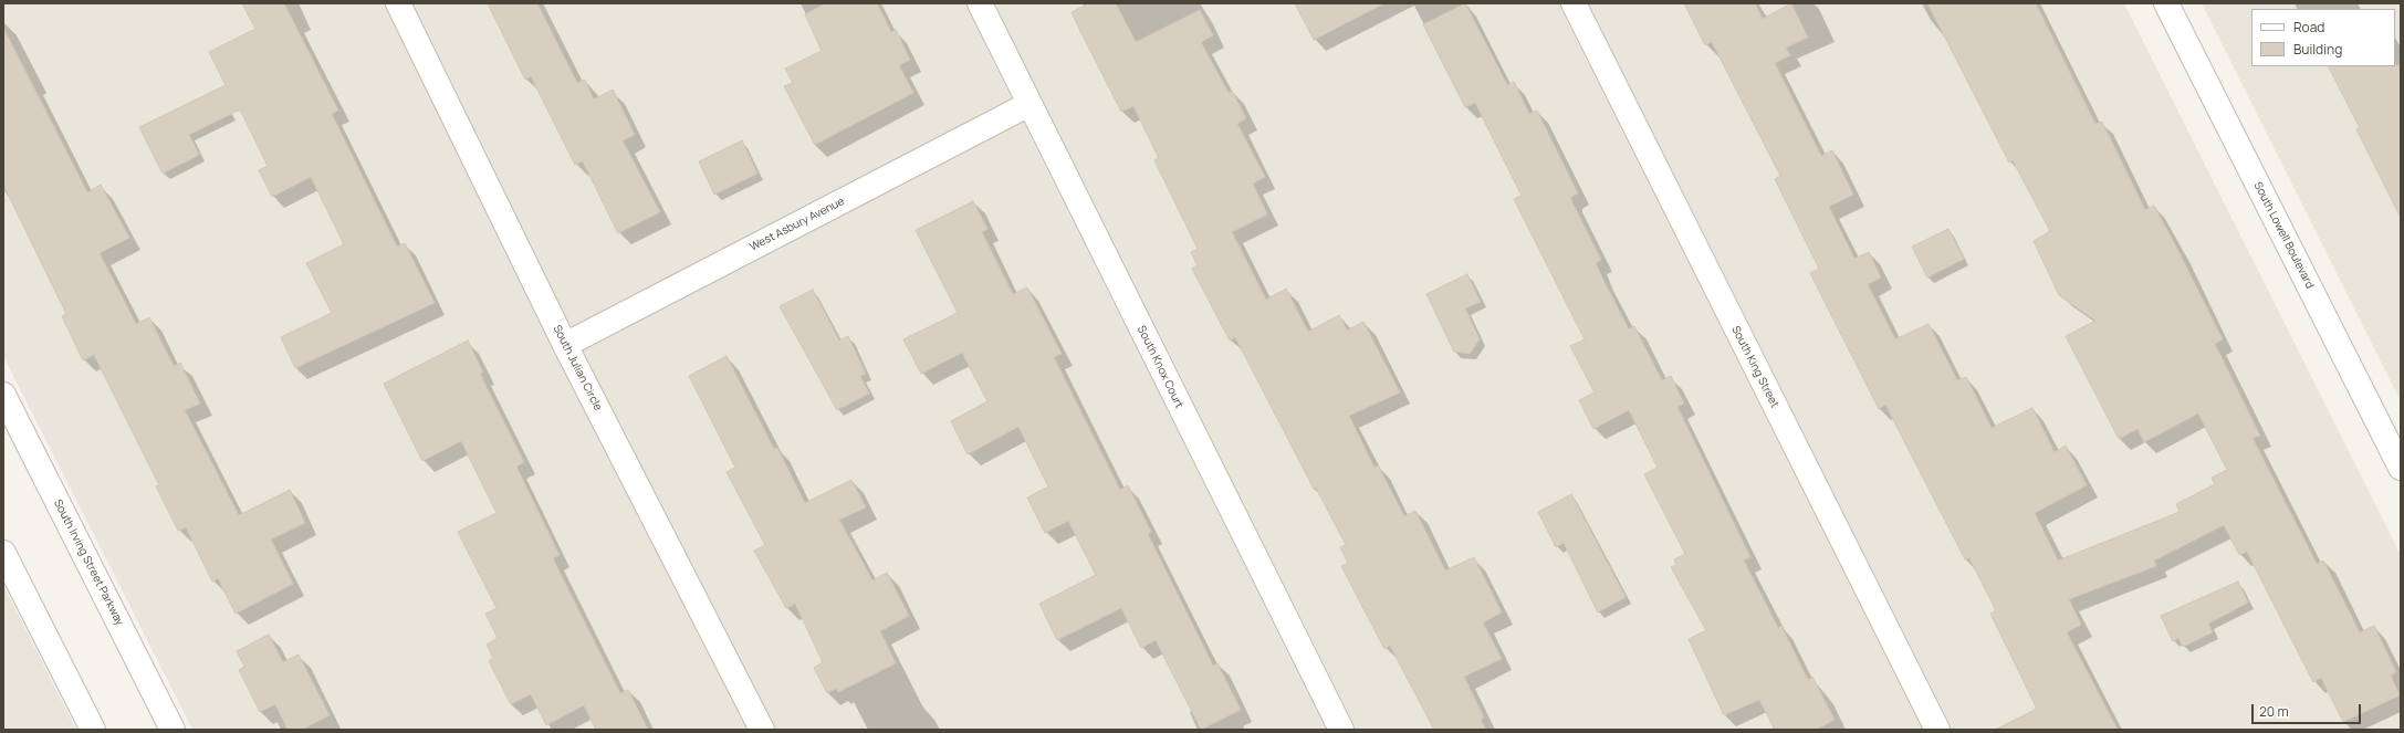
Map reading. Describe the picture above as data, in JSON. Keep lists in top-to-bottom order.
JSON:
{
  "streets": {
    "street": [
      "West Asbury Avenue",
      "South Lowell Boulevard",
      "South Knox Court",
      "South King Street",
      "South Julian Circle",
      "South Irving Street Parkway"
    ]
  },
  "crossings": [
    ["West Asbury Avenue", "South Knox Court"],
    ["West Asbury Avenue", "South Julian Circle"]
  ],
  "legend": ["Road", "Building"],
  "scale_bar": "20 m"
}
